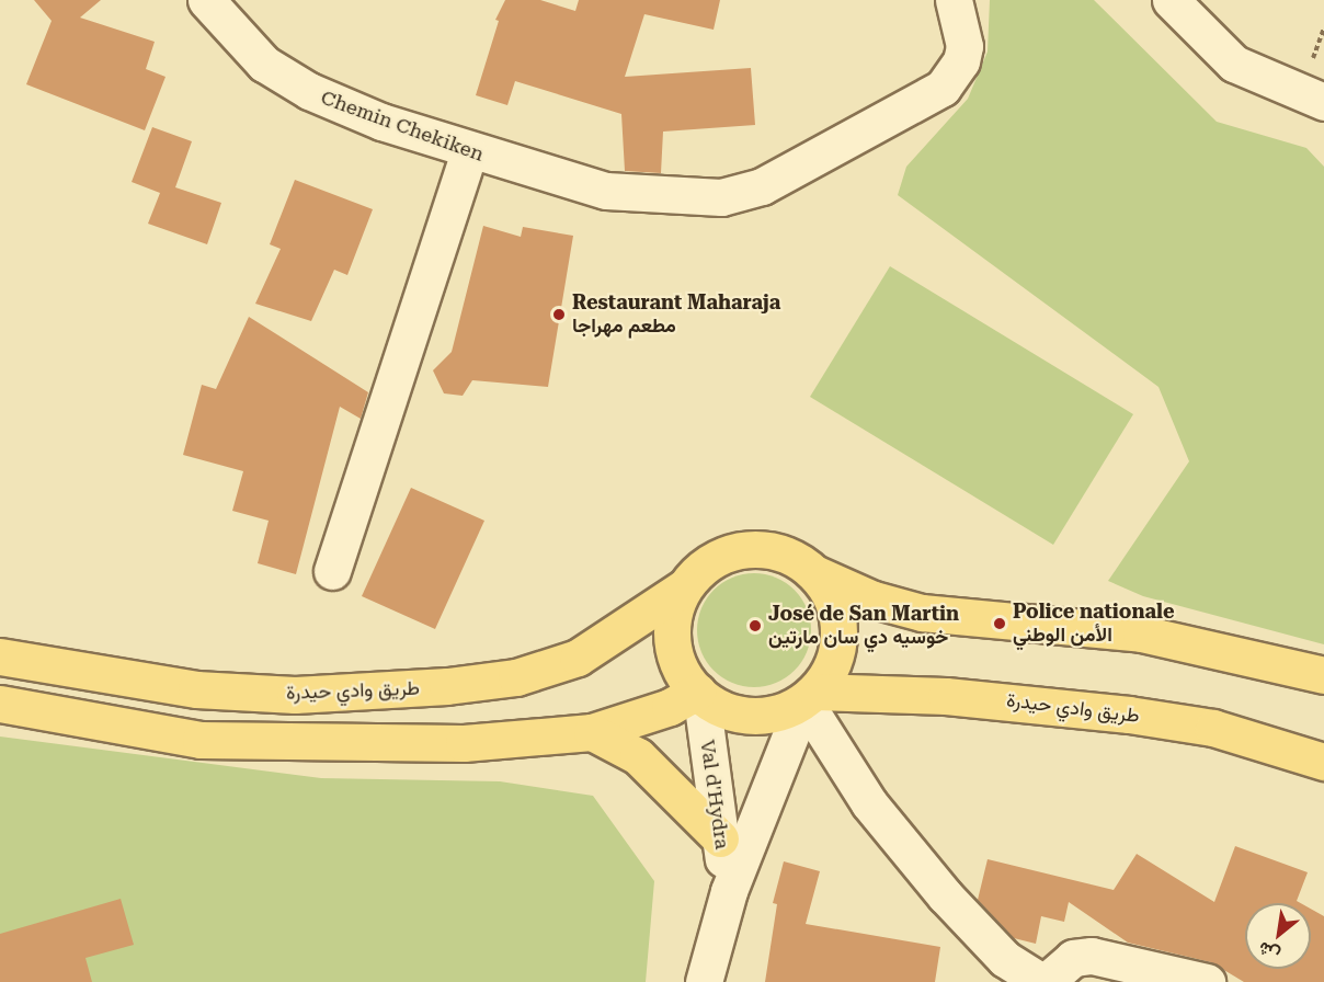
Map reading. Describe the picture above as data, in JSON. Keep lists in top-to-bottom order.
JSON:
{
  "streets": {
    "main road": ["طريق وادي حيدرة"],
    "street": ["Chemin Chekiken", "Val d'Hydra"]
  },
  "crossings": [
    ["طريق وادي حيدرة", "Val d'Hydra"]
  ],
  "places": ["Restaurant Maharaja مطعم مهراجا", "Police nationale الأمن الوطني", "José de San Martin خوسيه دي سان مارتين"],
  "north": "bottom left"
}
